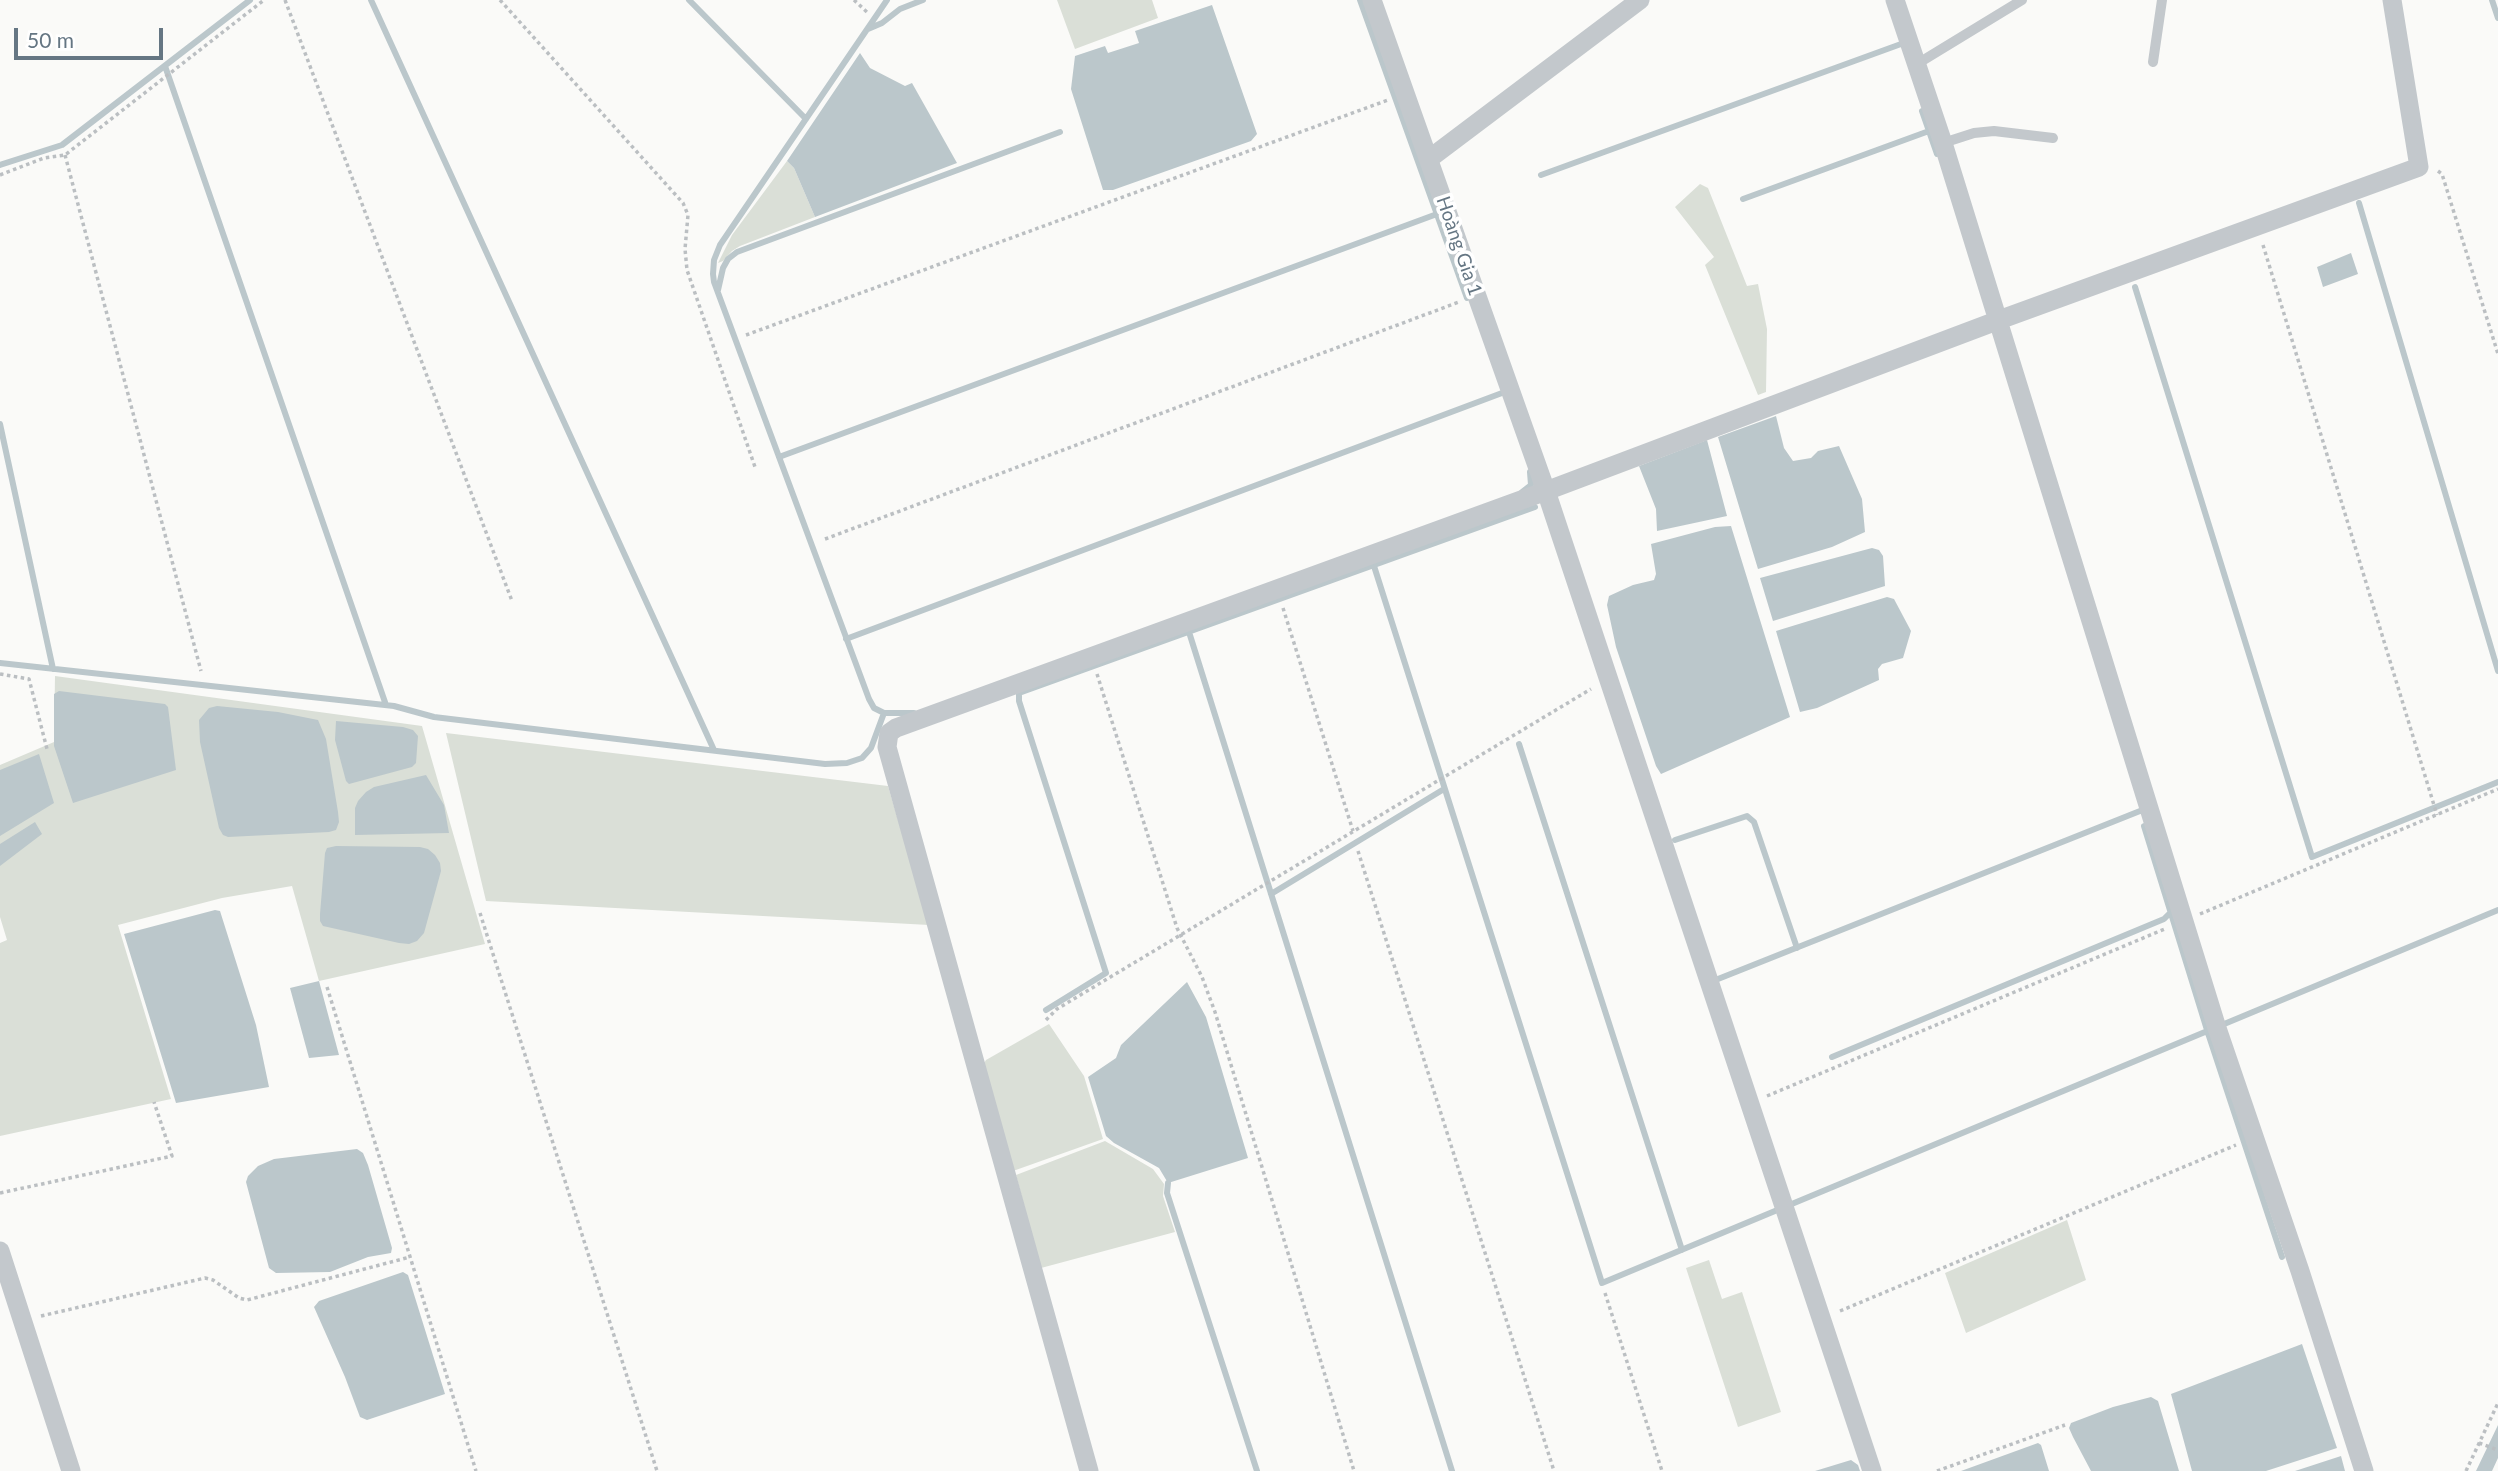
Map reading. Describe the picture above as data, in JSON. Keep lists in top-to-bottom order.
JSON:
{
  "streets": {
    "street": ["Hoàng Gia 1"]
  },
  "scale_bar": "50 m"
}
